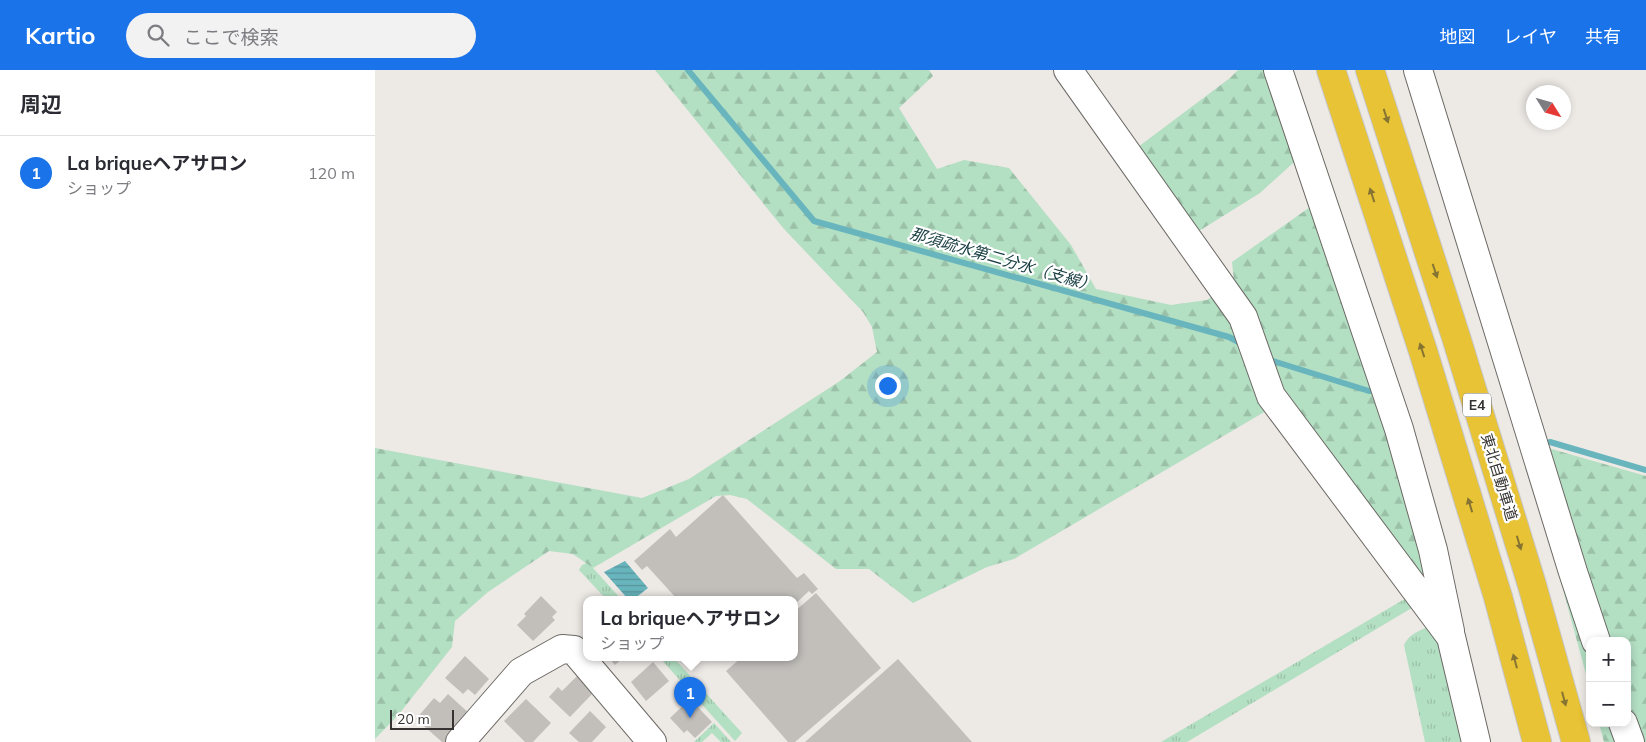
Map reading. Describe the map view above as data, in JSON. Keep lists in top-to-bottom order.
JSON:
{
  "streets": {
    "highway": ["E4", "東北自動車道"]
  },
  "water": ["那須疏水第二分水（支線）"],
  "scale_bar": "20 m",
  "north": "bottom right",
  "page": {
    "header": "Kartio",
    "search": "ここで検索",
    "nav": ["地図", "レイヤ", "共有"],
    "heading": "周辺",
    "list": [
      {
        "mark": "1",
        "name": "La briqueヘアサロン",
        "note": "ショップ",
        "value": "120 m"
      }
    ],
    "popup": ["La briqueヘアサロン", "ショップ"],
    "map_buttons": ["+", "−"],
    "pins": "1",
    "scale": "20 m"
  }
}
